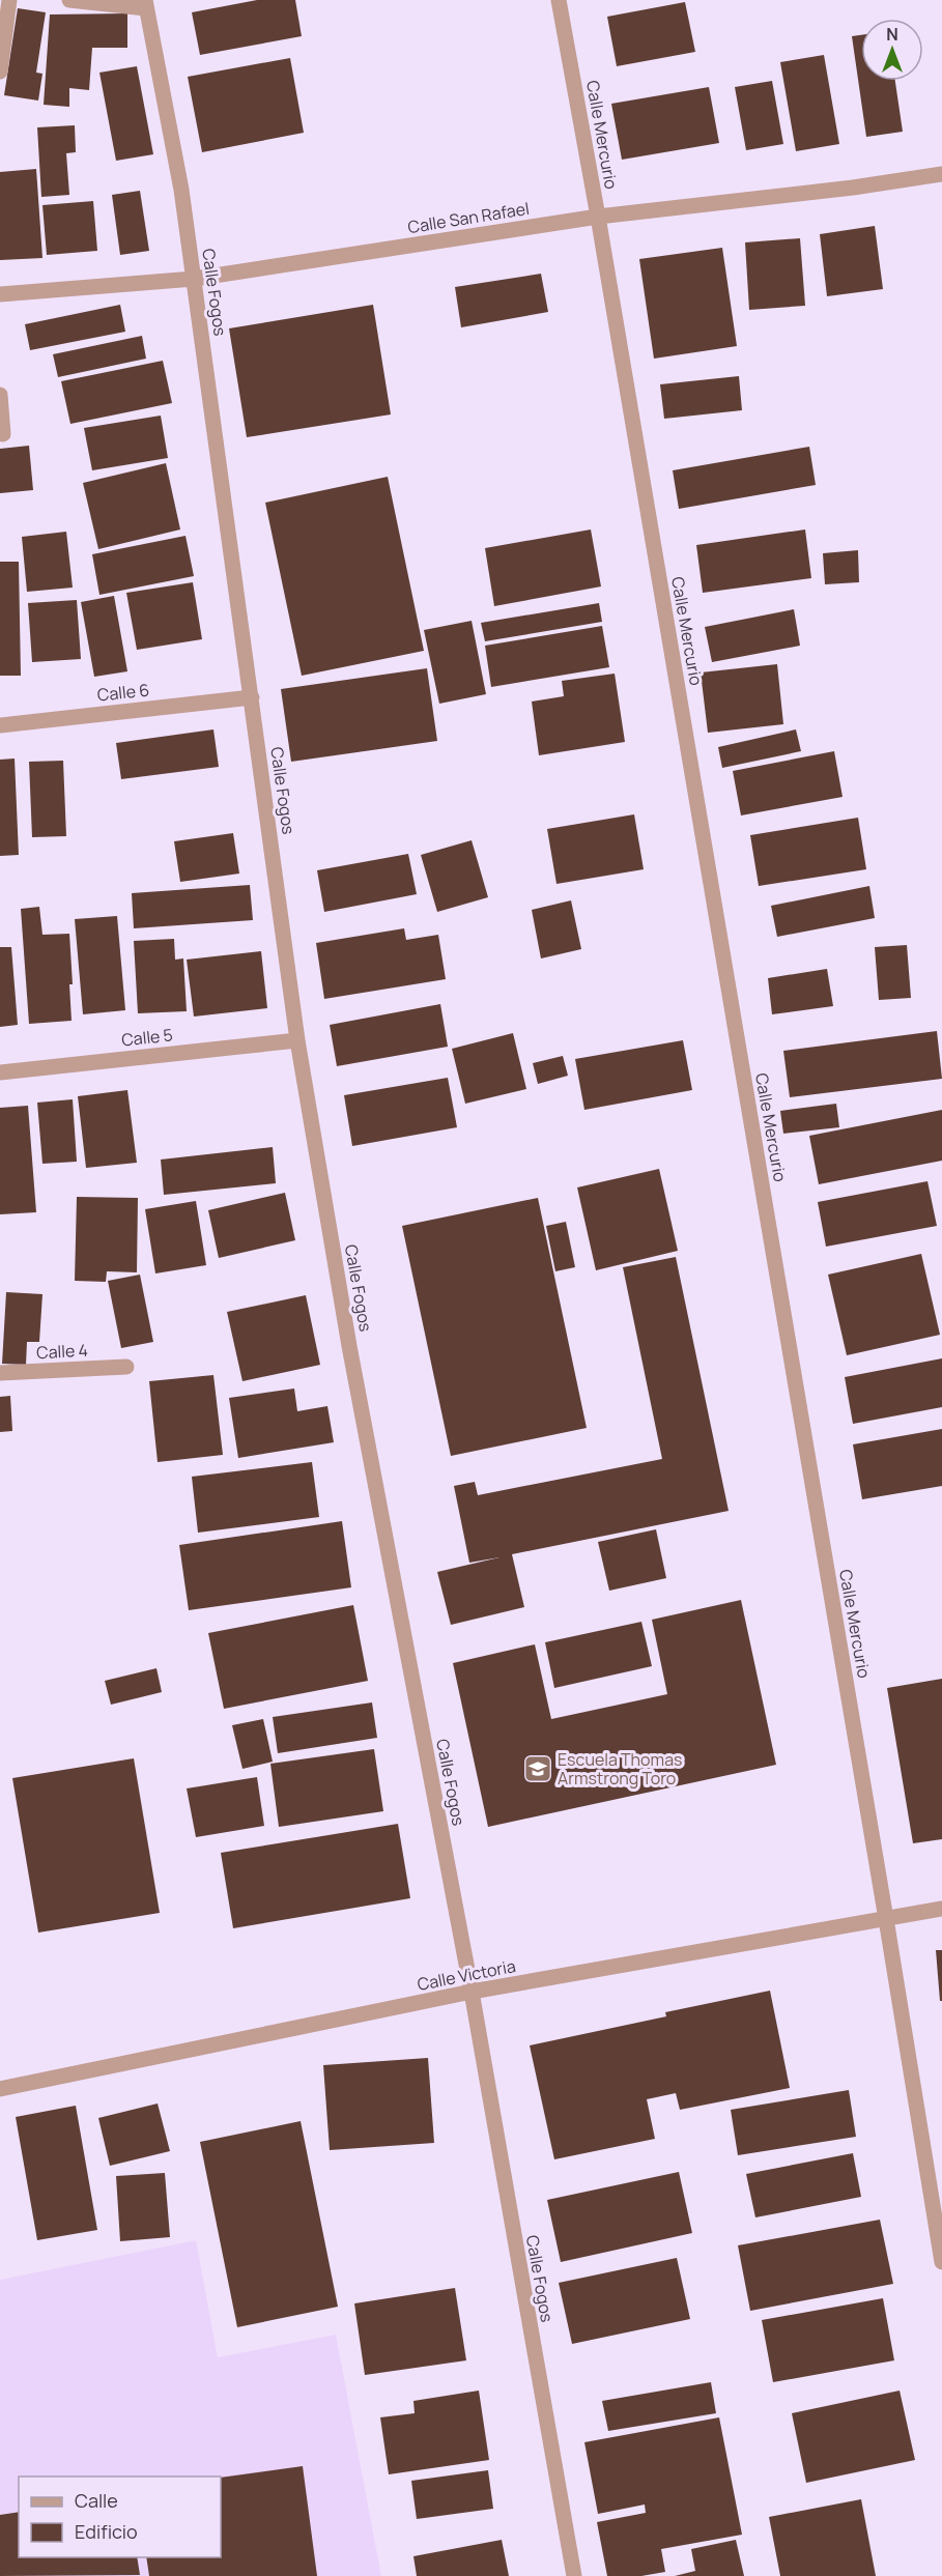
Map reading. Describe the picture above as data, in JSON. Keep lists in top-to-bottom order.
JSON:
{
  "streets": {
    "street": [
      "Calle Mercurio",
      "Calle San Rafael",
      "Calle Fogos",
      "Calle 6",
      "Calle 5",
      "Calle 4",
      "Calle Victoria"
    ]
  },
  "crossings": [
    ["Calle Mercurio", "Calle San Rafael"],
    ["Calle Mercurio", "Calle Victoria"],
    ["Calle San Rafael", "Calle Fogos"],
    ["Calle Fogos", "Calle 6"],
    ["Calle Fogos", "Calle 5"],
    ["Calle Fogos", "Calle Victoria"]
  ],
  "places": {
    "school or university": ["Escuela Thomas Armstrong Toro"]
  },
  "legend": ["Calle", "Edificio"],
  "north": "top"
}
